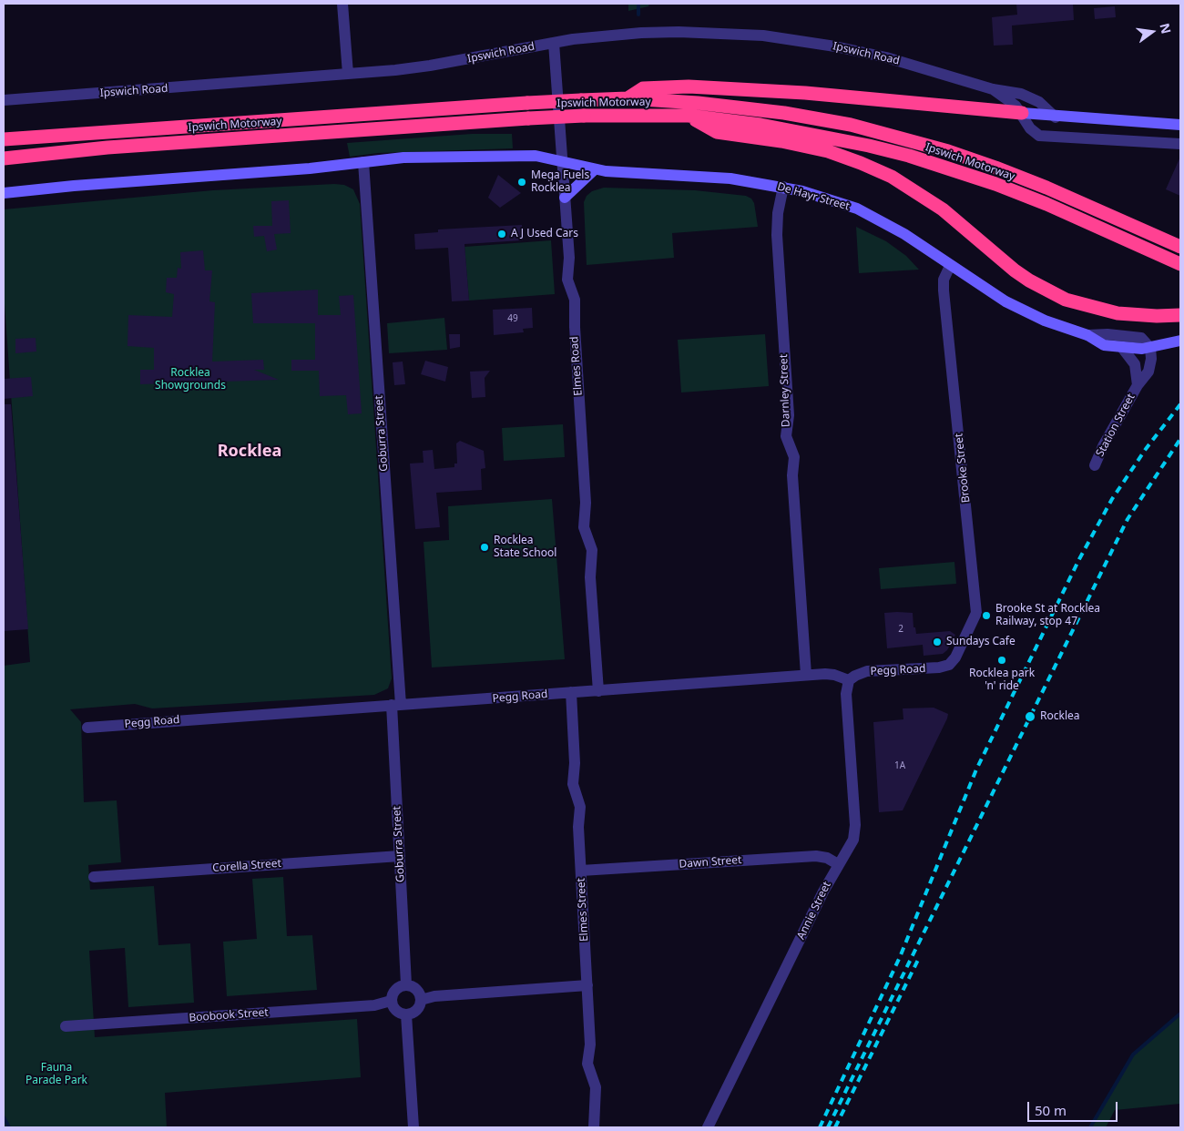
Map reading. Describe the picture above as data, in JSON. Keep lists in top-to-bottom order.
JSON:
{
  "streets": {
    "highway": ["Ipswich Motorway"],
    "street": [
      "Ipswich Road",
      "De Hayr Street",
      "Elmes Road",
      "Darnley Street",
      "Station Street",
      "Goburra Street",
      "Brooke Street",
      "Pegg Road",
      "Dawn Street",
      "Corella Street",
      "Elmes Street",
      "Annie Street",
      "Boobook Street"
    ]
  },
  "crossings": [
    ["Ipswich Road", "Elmes Road"],
    ["De Hayr Street", "Elmes Road"],
    ["De Hayr Street", "Darnley Street"],
    ["De Hayr Street", "Station Street"],
    ["De Hayr Street", "Brooke Street"],
    ["Elmes Road", "Pegg Road"],
    ["Darnley Street", "Pegg Road"],
    ["Goburra Street", "Pegg Road"],
    ["Goburra Street", "Corella Street"],
    ["Goburra Street", "Boobook Street"],
    ["Brooke Street", "Pegg Road"],
    ["Pegg Road", "Elmes Street"],
    ["Pegg Road", "Annie Street"],
    ["Dawn Street", "Elmes Street"],
    ["Dawn Street", "Annie Street"]
  ],
  "districts": ["Rocklea"],
  "parks": ["Rocklea Showgrounds", "Fauna Parade Park"],
  "places": [
    "Mega Fuels Rocklea",
    "A J Used Cars",
    "Rocklea State School",
    "Brooke St at Rocklea Railway, stop 47",
    "Sundays Cafe",
    "Rocklea park 'n' ride",
    "Rocklea"
  ],
  "house_numbers": ["49", "2", "1A"],
  "scale_bar": "50 m",
  "north": "right"
}
